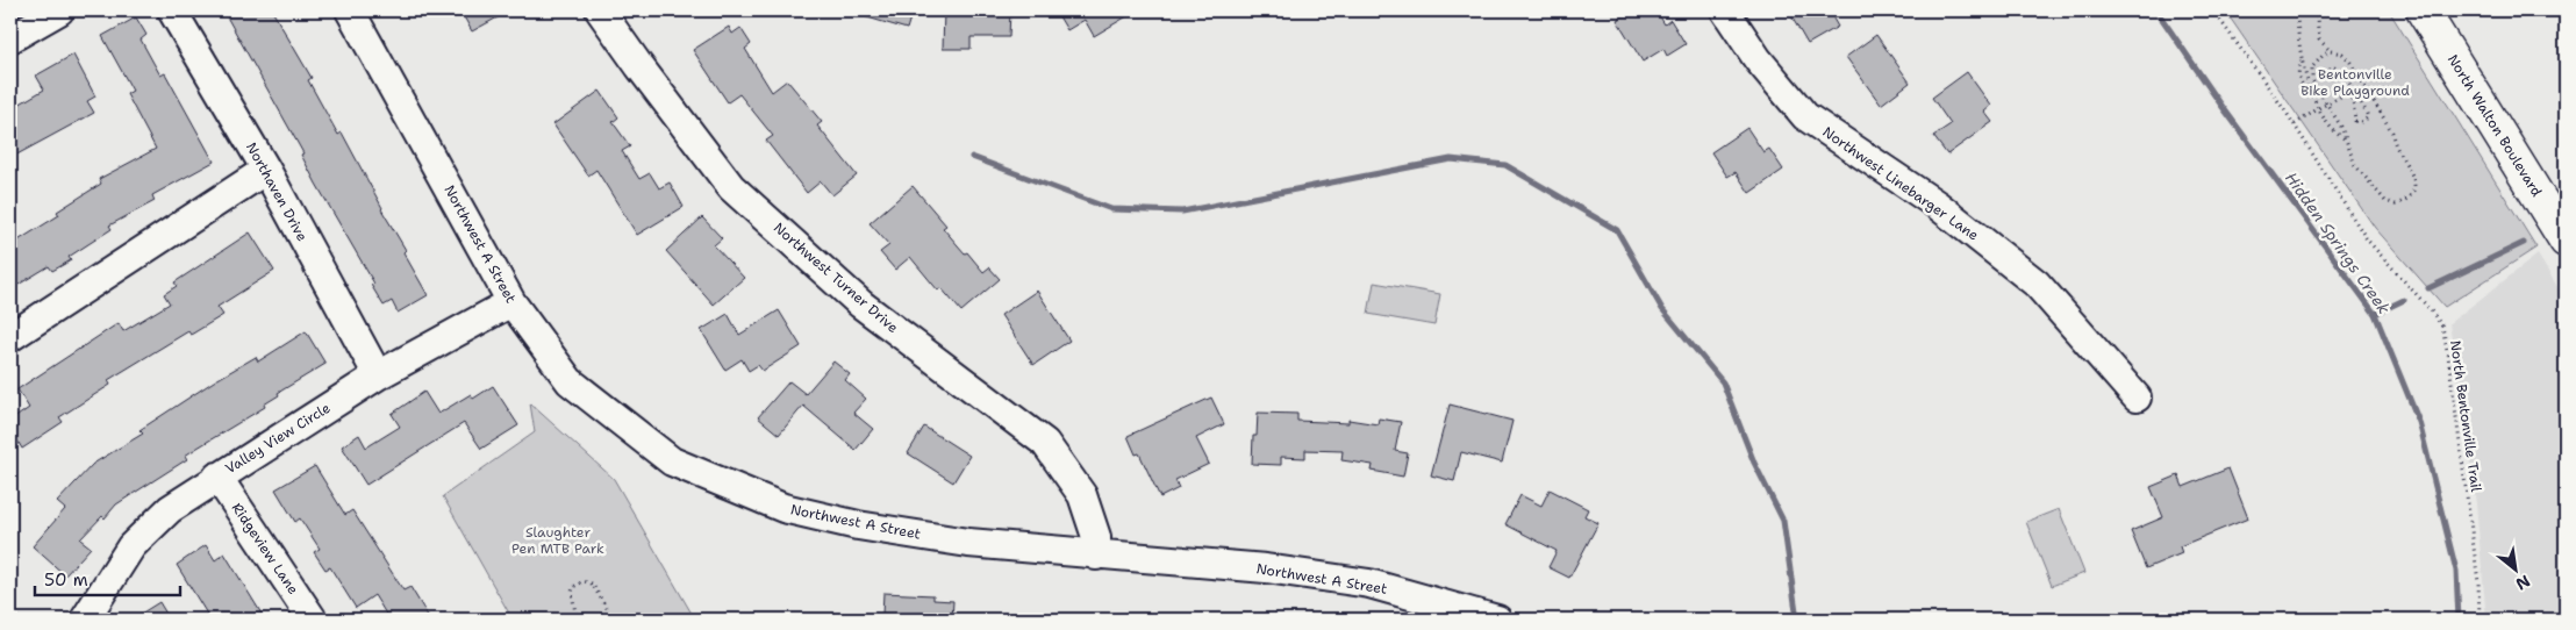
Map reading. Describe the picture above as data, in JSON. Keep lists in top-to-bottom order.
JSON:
{
  "streets": {
    "main road": ["North Walton Boulevard"],
    "street": [
      "Northwest Linebarger Lane",
      "Northaven Drive",
      "Northwest A Street",
      "Northwest Turner Drive",
      "Valley View Circle",
      "Ridgeview Lane"
    ],
    "path": ["North Bentonville Trail"]
  },
  "crossings": [
    ["Northaven Drive", "Valley View Circle"],
    ["Northwest A Street", "Northwest Turner Drive"],
    ["Northwest A Street", "Valley View Circle"],
    ["Valley View Circle", "Ridgeview Lane"]
  ],
  "water": ["Hidden Springs Creek"],
  "parks": ["Bentonville Bike Playground", "Slaughter Pen MTB Park"],
  "scale_bar": "50 m",
  "north": "bottom right"
}
